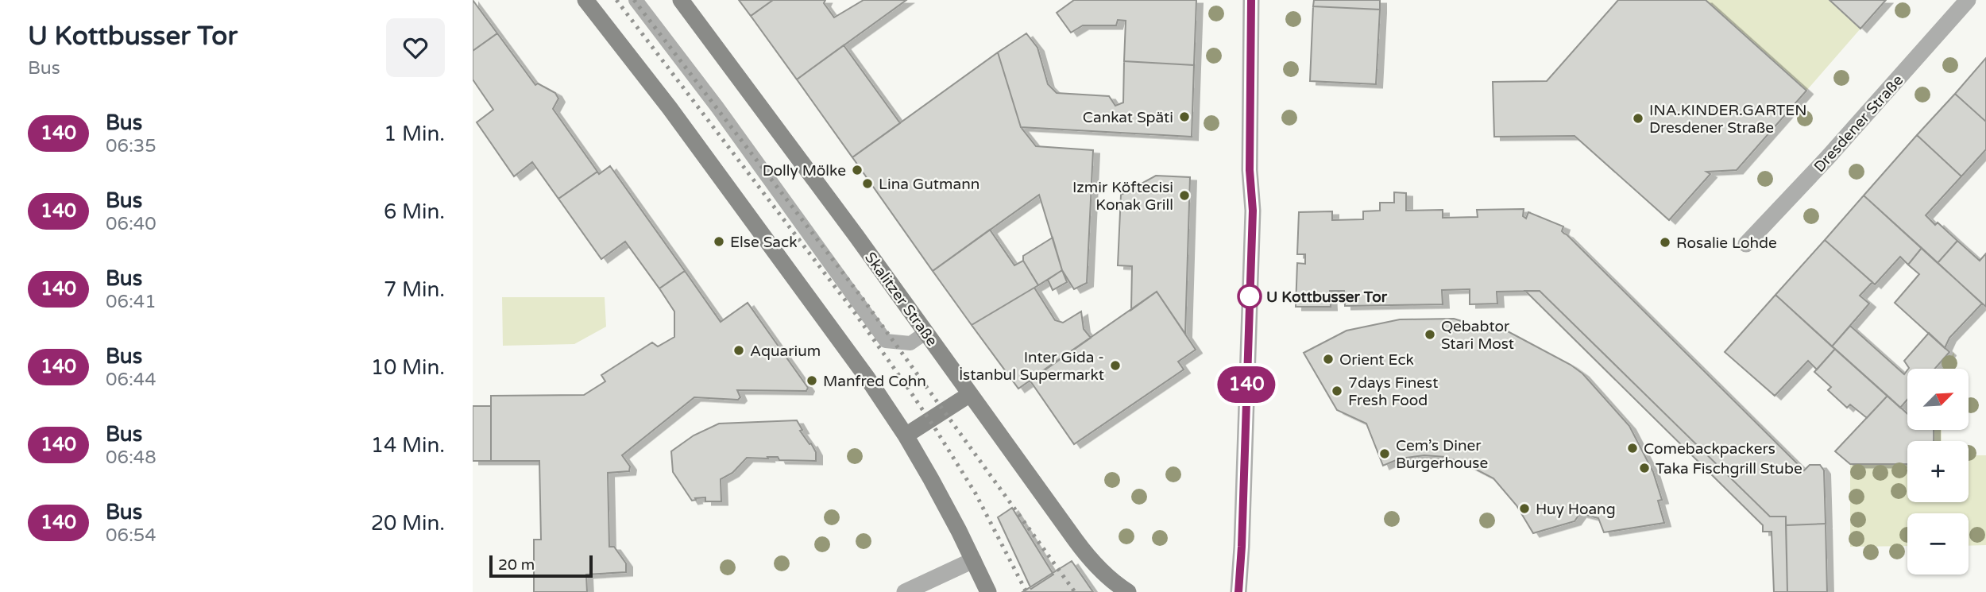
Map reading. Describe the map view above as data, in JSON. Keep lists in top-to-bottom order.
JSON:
{
  "streets": {
    "main road": ["Skalitzer Straße"],
    "street": ["Dresdener Straße"]
  },
  "places": [
    "Cankat Späti",
    "INA.KINDER.GARTEN Dresdener Straße",
    "Dolly Mölke",
    "Lina Gutmann",
    "Izmir Köftecisi Konak Grill",
    "Else Sack",
    "Rosalie Lohde",
    "U Kottbusser Tor",
    "Qebabtor Stari Most",
    "Aquarium",
    "Orient Eck",
    "Inter Gida - İstanbul Supermarkt",
    "Manfred Cohn",
    "7days Finest Fresh Food",
    "Comebackpackers",
    "Cem’s Diner Burgerhouse",
    "Taka Fischgrill Stube",
    "Huy Hoang"
  ],
  "lines": ["bus line 140"],
  "scale_bar": "20 m",
  "north": "top right",
  "page": {
    "heading": ["U Kottbusser Tor", "Bus"],
    "on_map": "140",
    "list": [
      {
        "mark": "140",
        "name": "Bus",
        "note": "06:35",
        "value": "1 Min."
      },
      {
        "mark": "140",
        "name": "Bus",
        "note": "06:40",
        "value": "6 Min."
      },
      {
        "mark": "140",
        "name": "Bus",
        "note": "06:41",
        "value": "7 Min."
      },
      {
        "mark": "140",
        "name": "Bus",
        "note": "06:44",
        "value": "10 Min."
      },
      {
        "mark": "140",
        "name": "Bus",
        "note": "06:48",
        "value": "14 Min."
      },
      {
        "mark": "140",
        "name": "Bus",
        "note": "06:54",
        "value": "20 Min."
      }
    ],
    "map_buttons": ["+", "−"],
    "scale": "20 m"
  }
}
